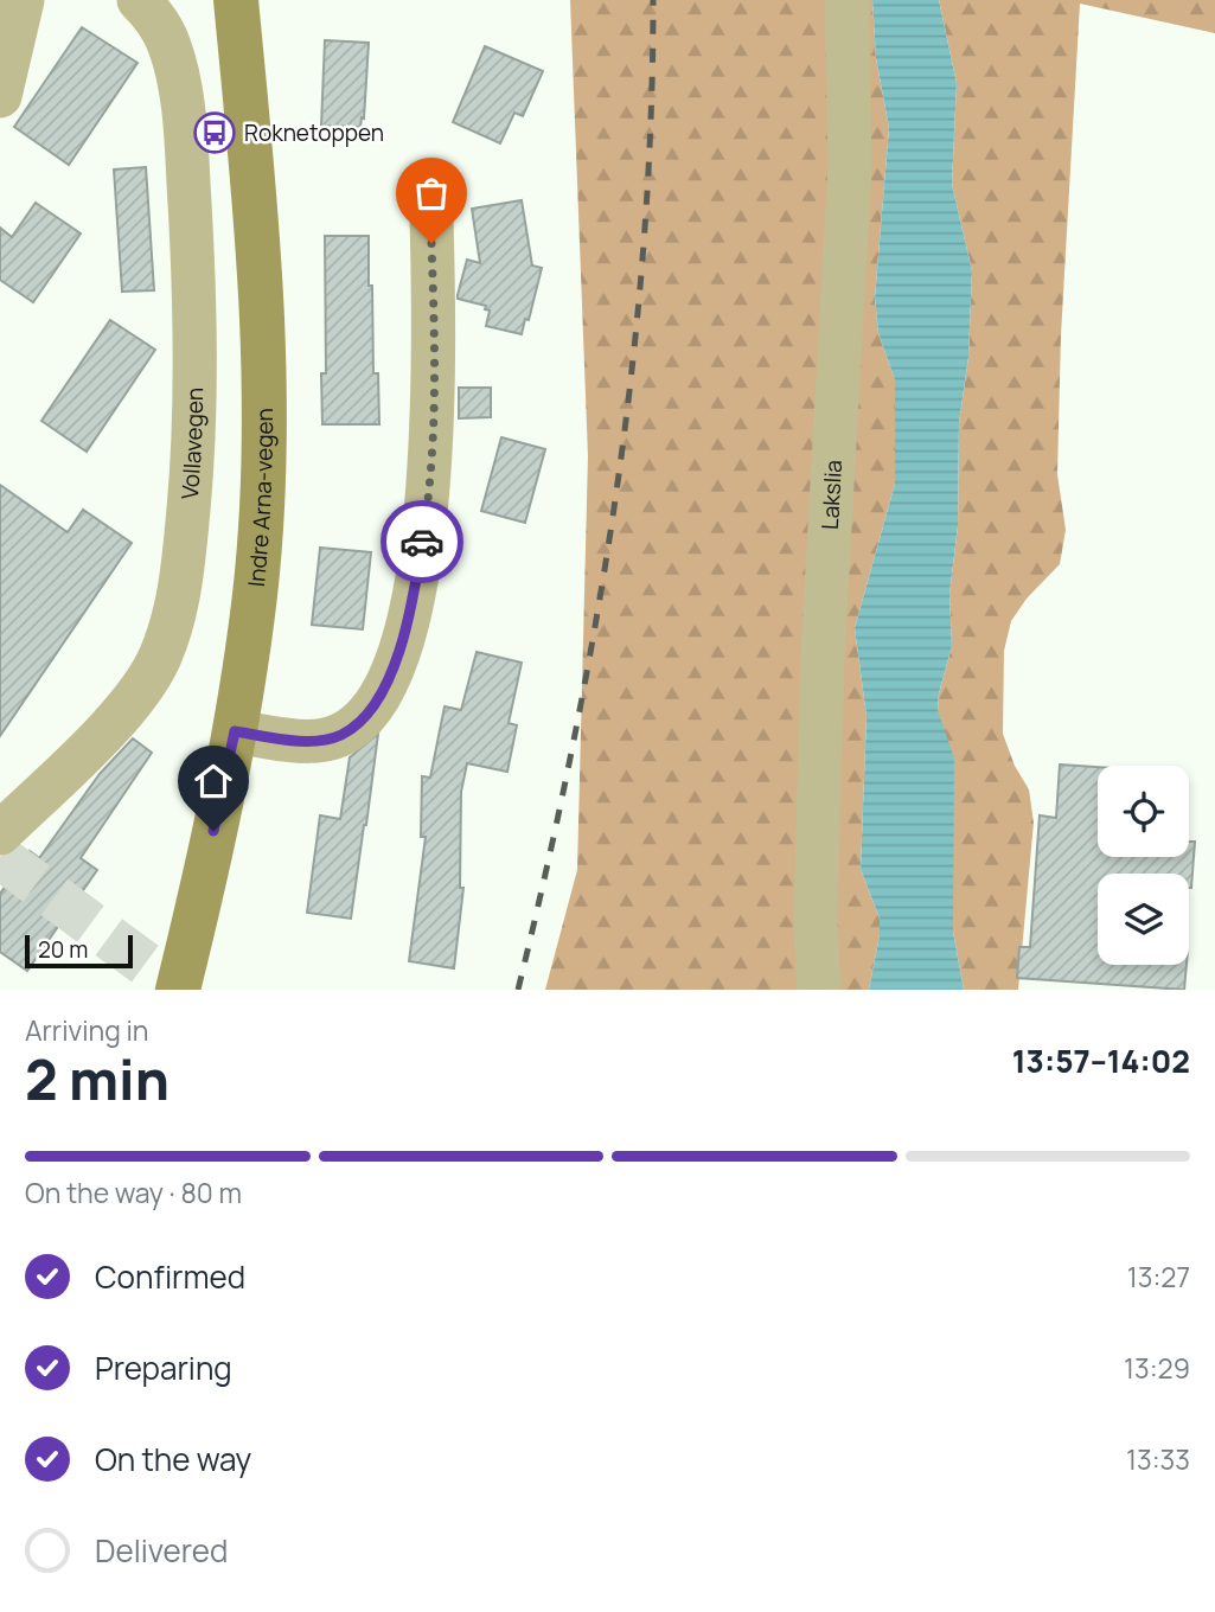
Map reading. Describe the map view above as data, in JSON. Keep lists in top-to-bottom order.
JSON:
{
  "streets": {
    "main road": ["Indre Arna-vegen"],
    "street": ["Vollavegen", "Lakslia"]
  },
  "places": {
    "bus stop": ["Roknetoppen"]
  },
  "scale_bar": "20 m",
  "page": {
    "scale": "20 m",
    "heading": ["2 min", "Arriving in", "13:57–14:02"],
    "bar": "On the way · 80 m",
    "list": [
      ["Confirmed", "13:27"],
      ["Preparing", "13:29"],
      ["On the way", "13:33"],
      "Delivered"
    ]
  }
}
